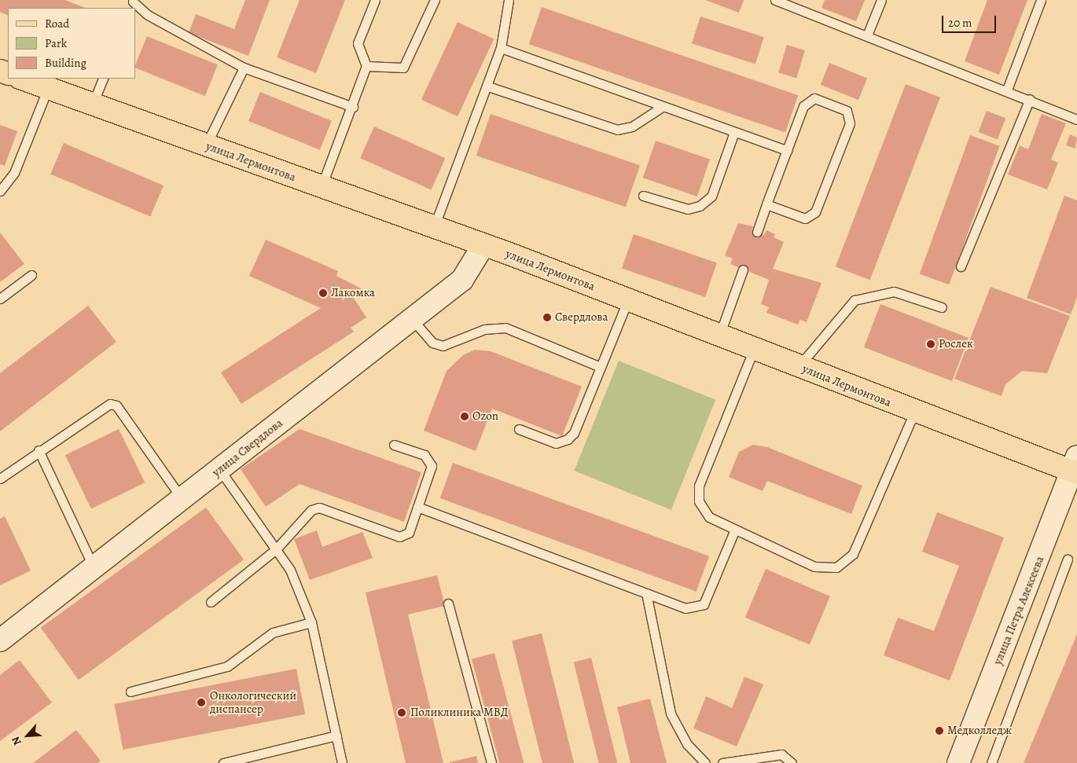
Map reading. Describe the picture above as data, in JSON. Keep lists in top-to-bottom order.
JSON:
{
  "streets": {
    "main road": ["улица Лермонтова", "улица Свердлова", "улица Петра Алексеева"]
  },
  "crossings": [
    ["улица Лермонтова", "улица Свердлова"],
    ["улица Лермонтова", "улица Петра Алексеева"]
  ],
  "places": [
    "Лакомка",
    "Свердлова",
    "Рослек",
    "Ozon",
    "Онкологический диспансер",
    "Поликлиника МВД",
    "Медколледж"
  ],
  "legend": ["Road", "Park", "Building"],
  "scale_bar": "20 m",
  "north": "bottom left"
}
